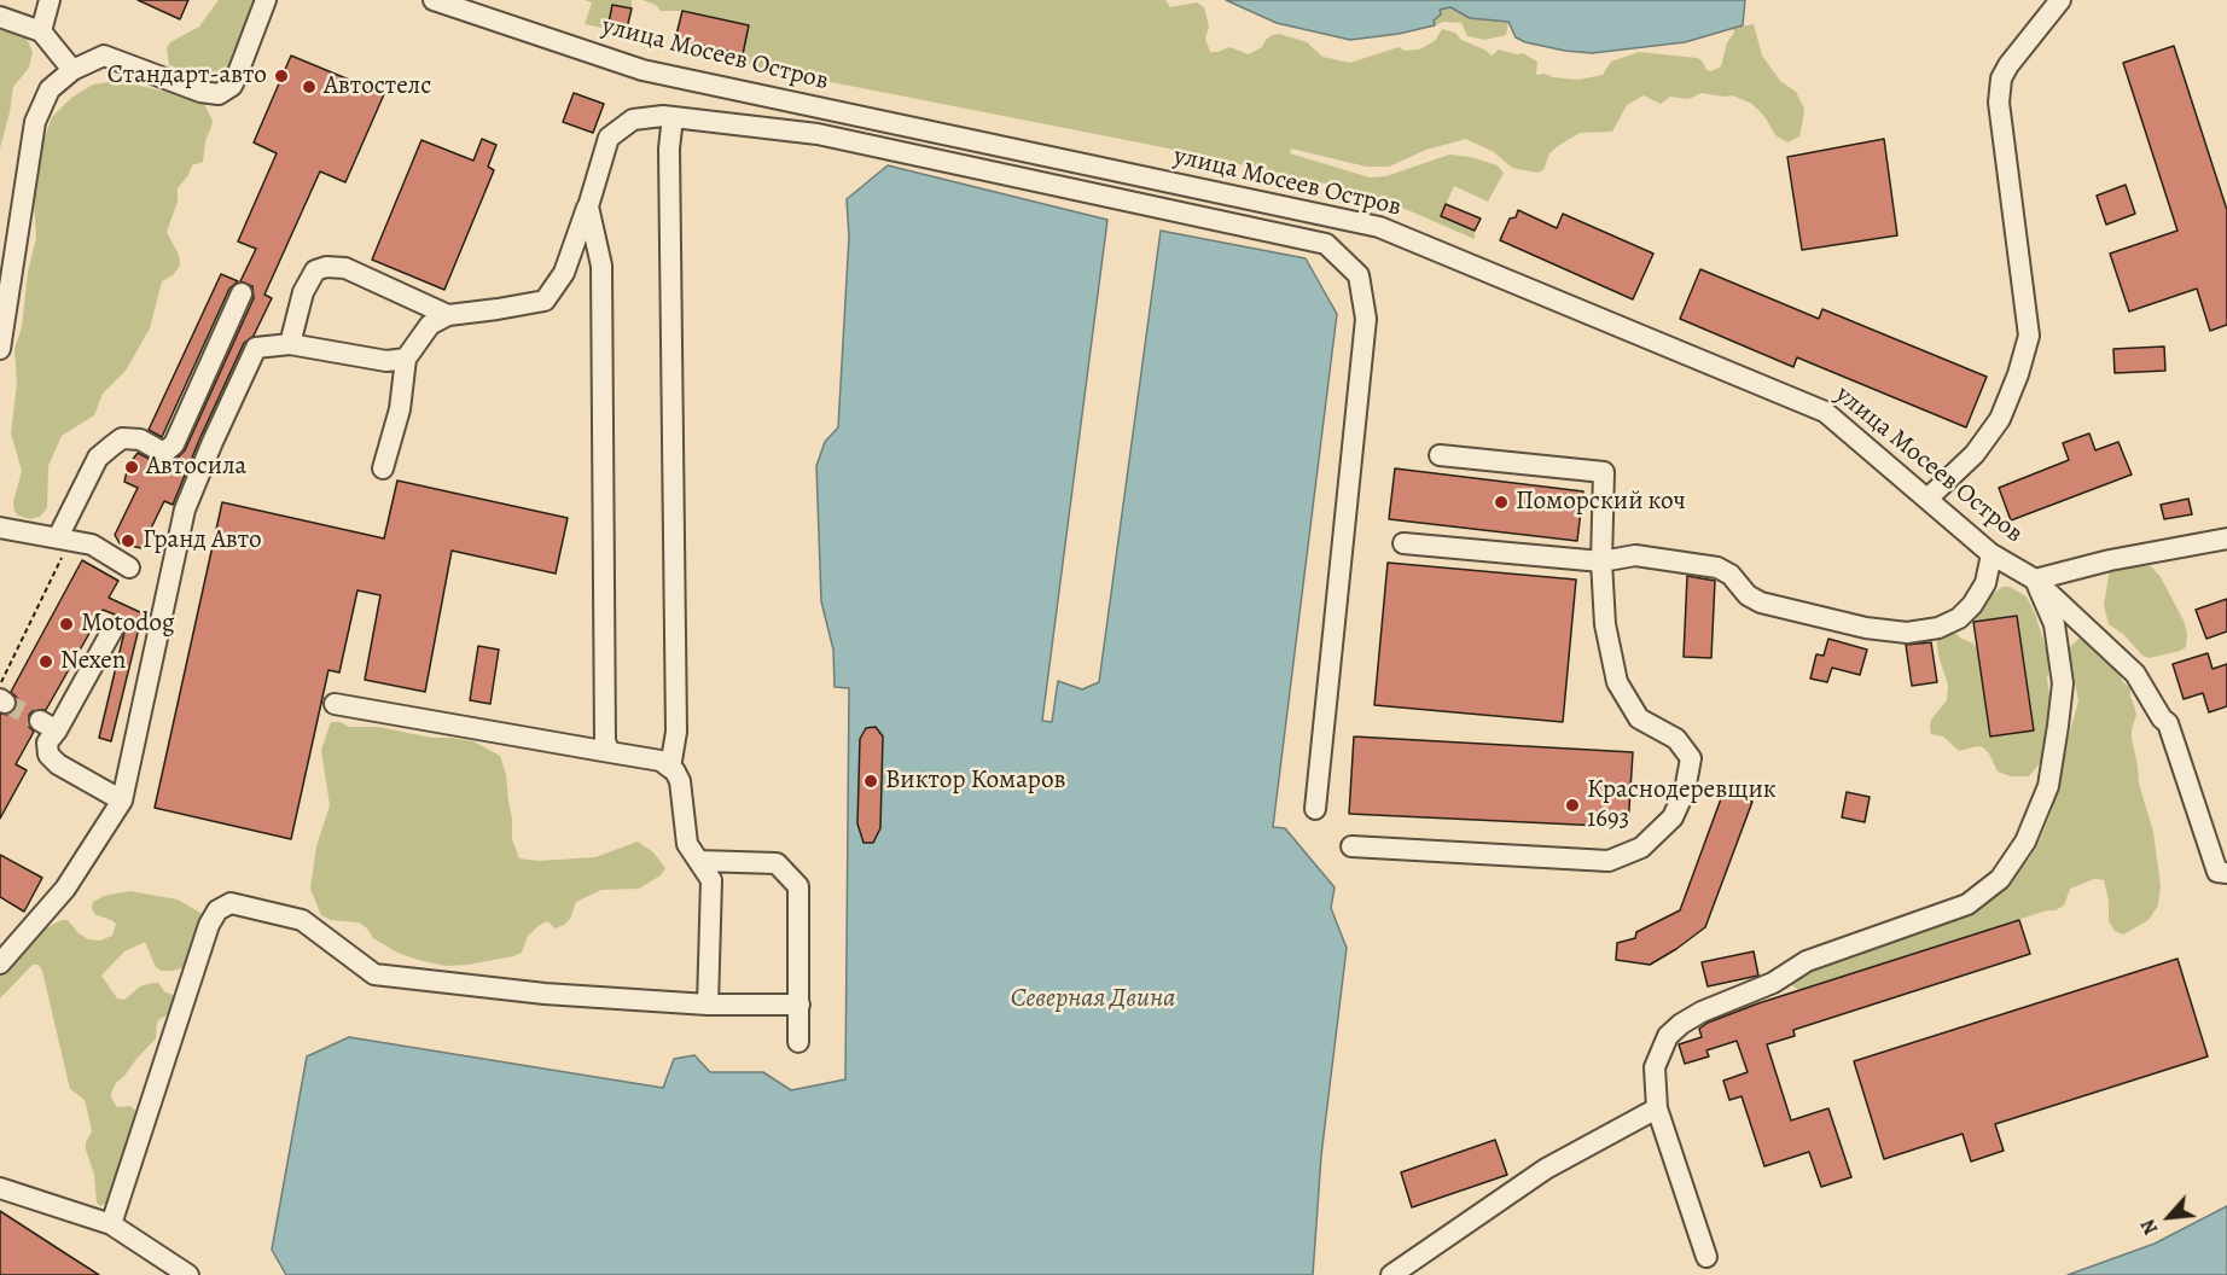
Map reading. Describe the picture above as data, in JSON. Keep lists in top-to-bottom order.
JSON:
{
  "streets": {
    "street": ["улица Мосеев Остров"]
  },
  "water": ["Северная Двина"],
  "places": [
    "Стандарт-авто",
    "Автостелс",
    "Автосила",
    "Поморский коч",
    "Гранд Авто",
    "Motodog",
    "Nexen",
    "Виктор Комаров",
    "Краснодеревщик 1693"
  ],
  "north": "bottom left"
}
